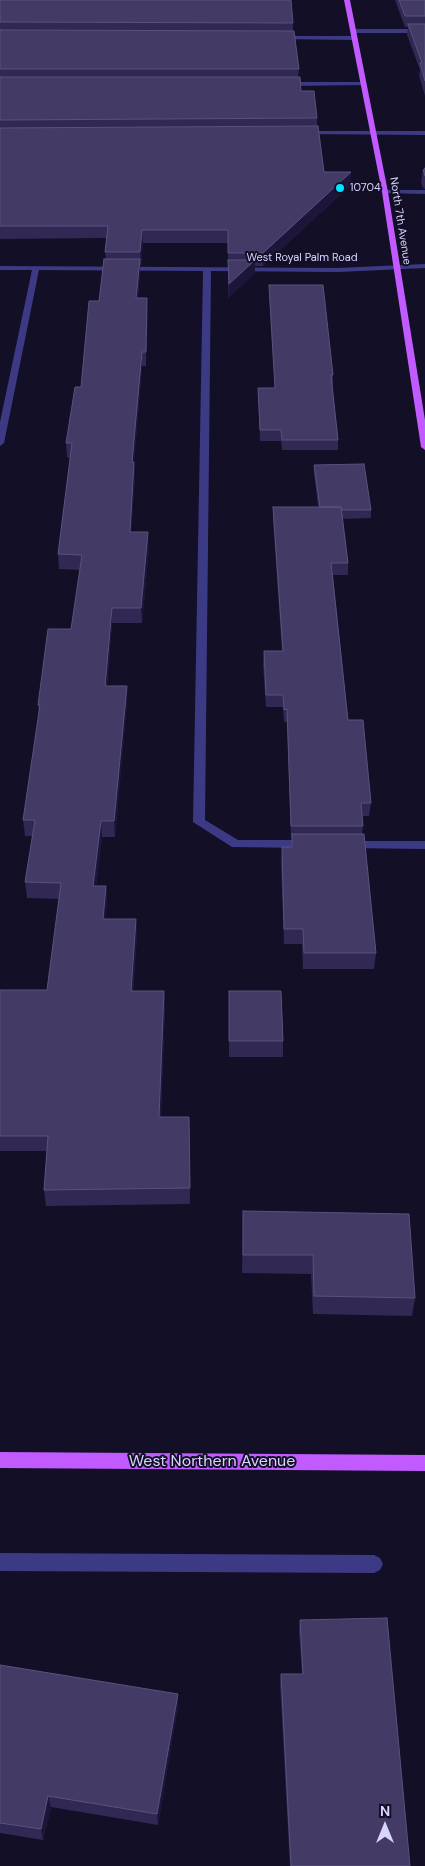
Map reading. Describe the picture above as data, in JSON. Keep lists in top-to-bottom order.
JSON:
{
  "streets": {
    "main road": ["North 7th Avenue", "West Northern Avenue"],
    "street": ["West Royal Palm Road"]
  },
  "crossings": [
    ["North 7th Avenue", "West Royal Palm Road"]
  ],
  "places": ["10704"],
  "north": "top"
}
